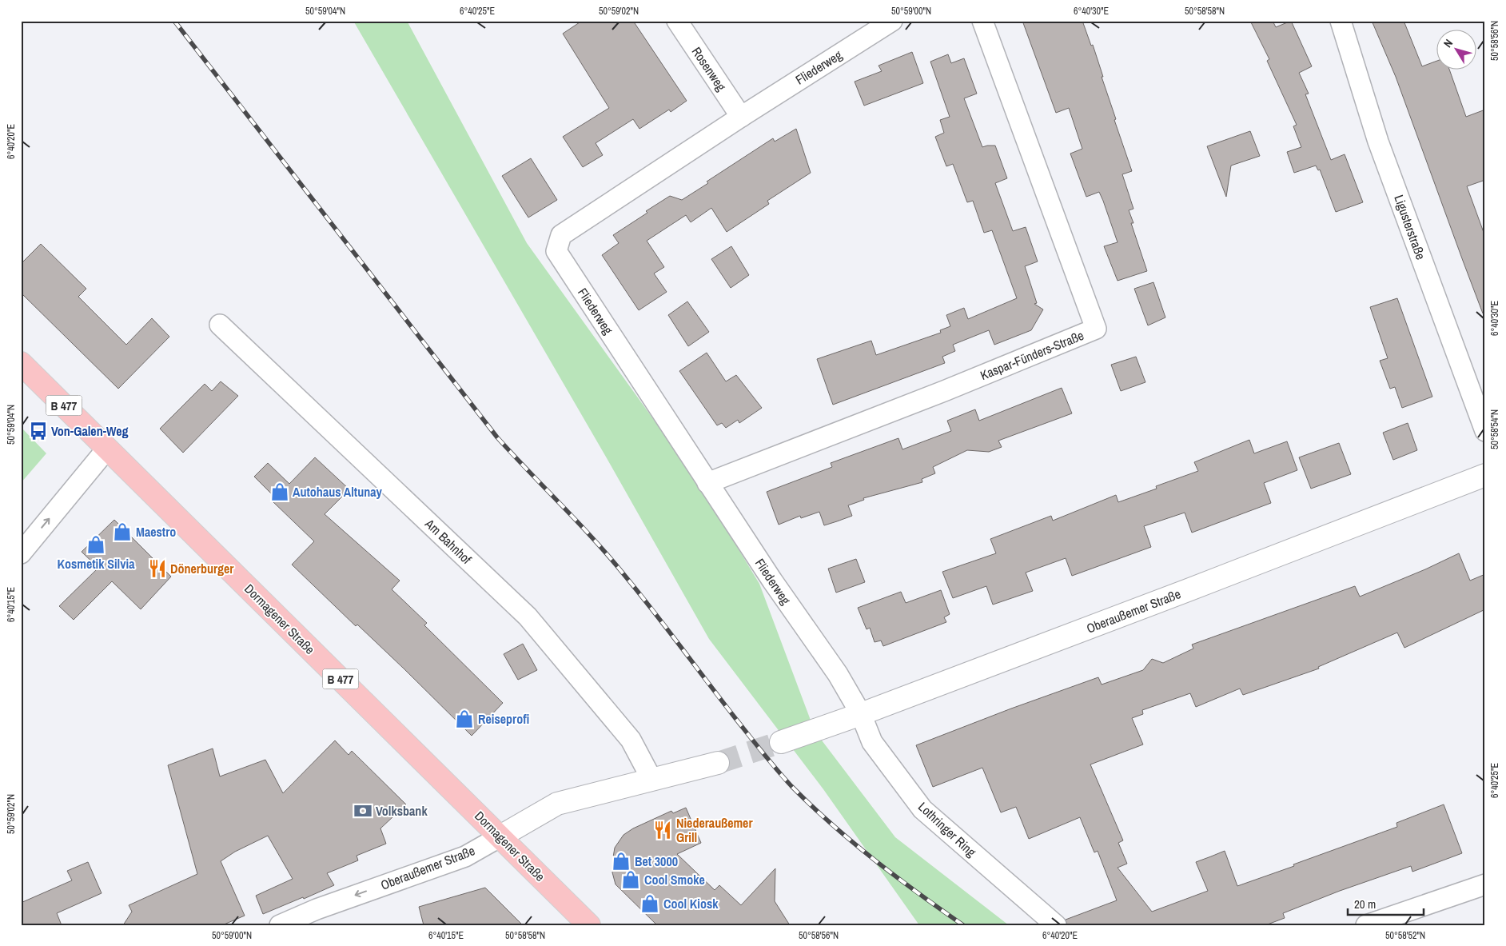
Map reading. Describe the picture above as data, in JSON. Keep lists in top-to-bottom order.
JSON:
{
  "streets": {
    "main road": ["B 477", "Oberaußemer Straße", "Dormagener Straße"],
    "street": [
      "Fliederweg",
      "Rosenweg",
      "Ligusterstraße",
      "Kaspar-Fünders-Straße",
      "Am Bahnhof",
      "Lothringer Ring"
    ]
  },
  "crossings": [
    ["Fliederweg", "Rosenweg"],
    ["Fliederweg", "Kaspar-Fünders-Straße"],
    ["Fliederweg", "Oberaußemer Straße"],
    ["Fliederweg", "Lothringer Ring"],
    ["Am Bahnhof", "Oberaußemer Straße"],
    ["Oberaußemer Straße", "Dormagener Straße"],
    ["Oberaußemer Straße", "Lothringer Ring"]
  ],
  "places": {
    "bus stop": ["Von-Galen-Weg"],
    "shop": [
      "Autohaus Altunay",
      "Maestro",
      "Kosmetik Silvia",
      "Reiseprofi",
      "Bet 3000",
      "Cool Smoke",
      "Cool Kiosk"
    ],
    "restaurant": ["Dönerburger", "Niederaußemer Grill"],
    "bank": ["Volksbank"]
  },
  "scale_bar": "20 m",
  "north": "top left",
  "coordinates": [
    "50°59'04\"N",
    "6°40'25\"E",
    "50°59'02\"N",
    "50°59'00\"N",
    "6°40'30\"E",
    "50°58'58\"N",
    "50°58'56\"N",
    "6°40'20\"E",
    "50°58'54\"N",
    "6°40'15\"E",
    "50°58'52\"N"
  ]
}
